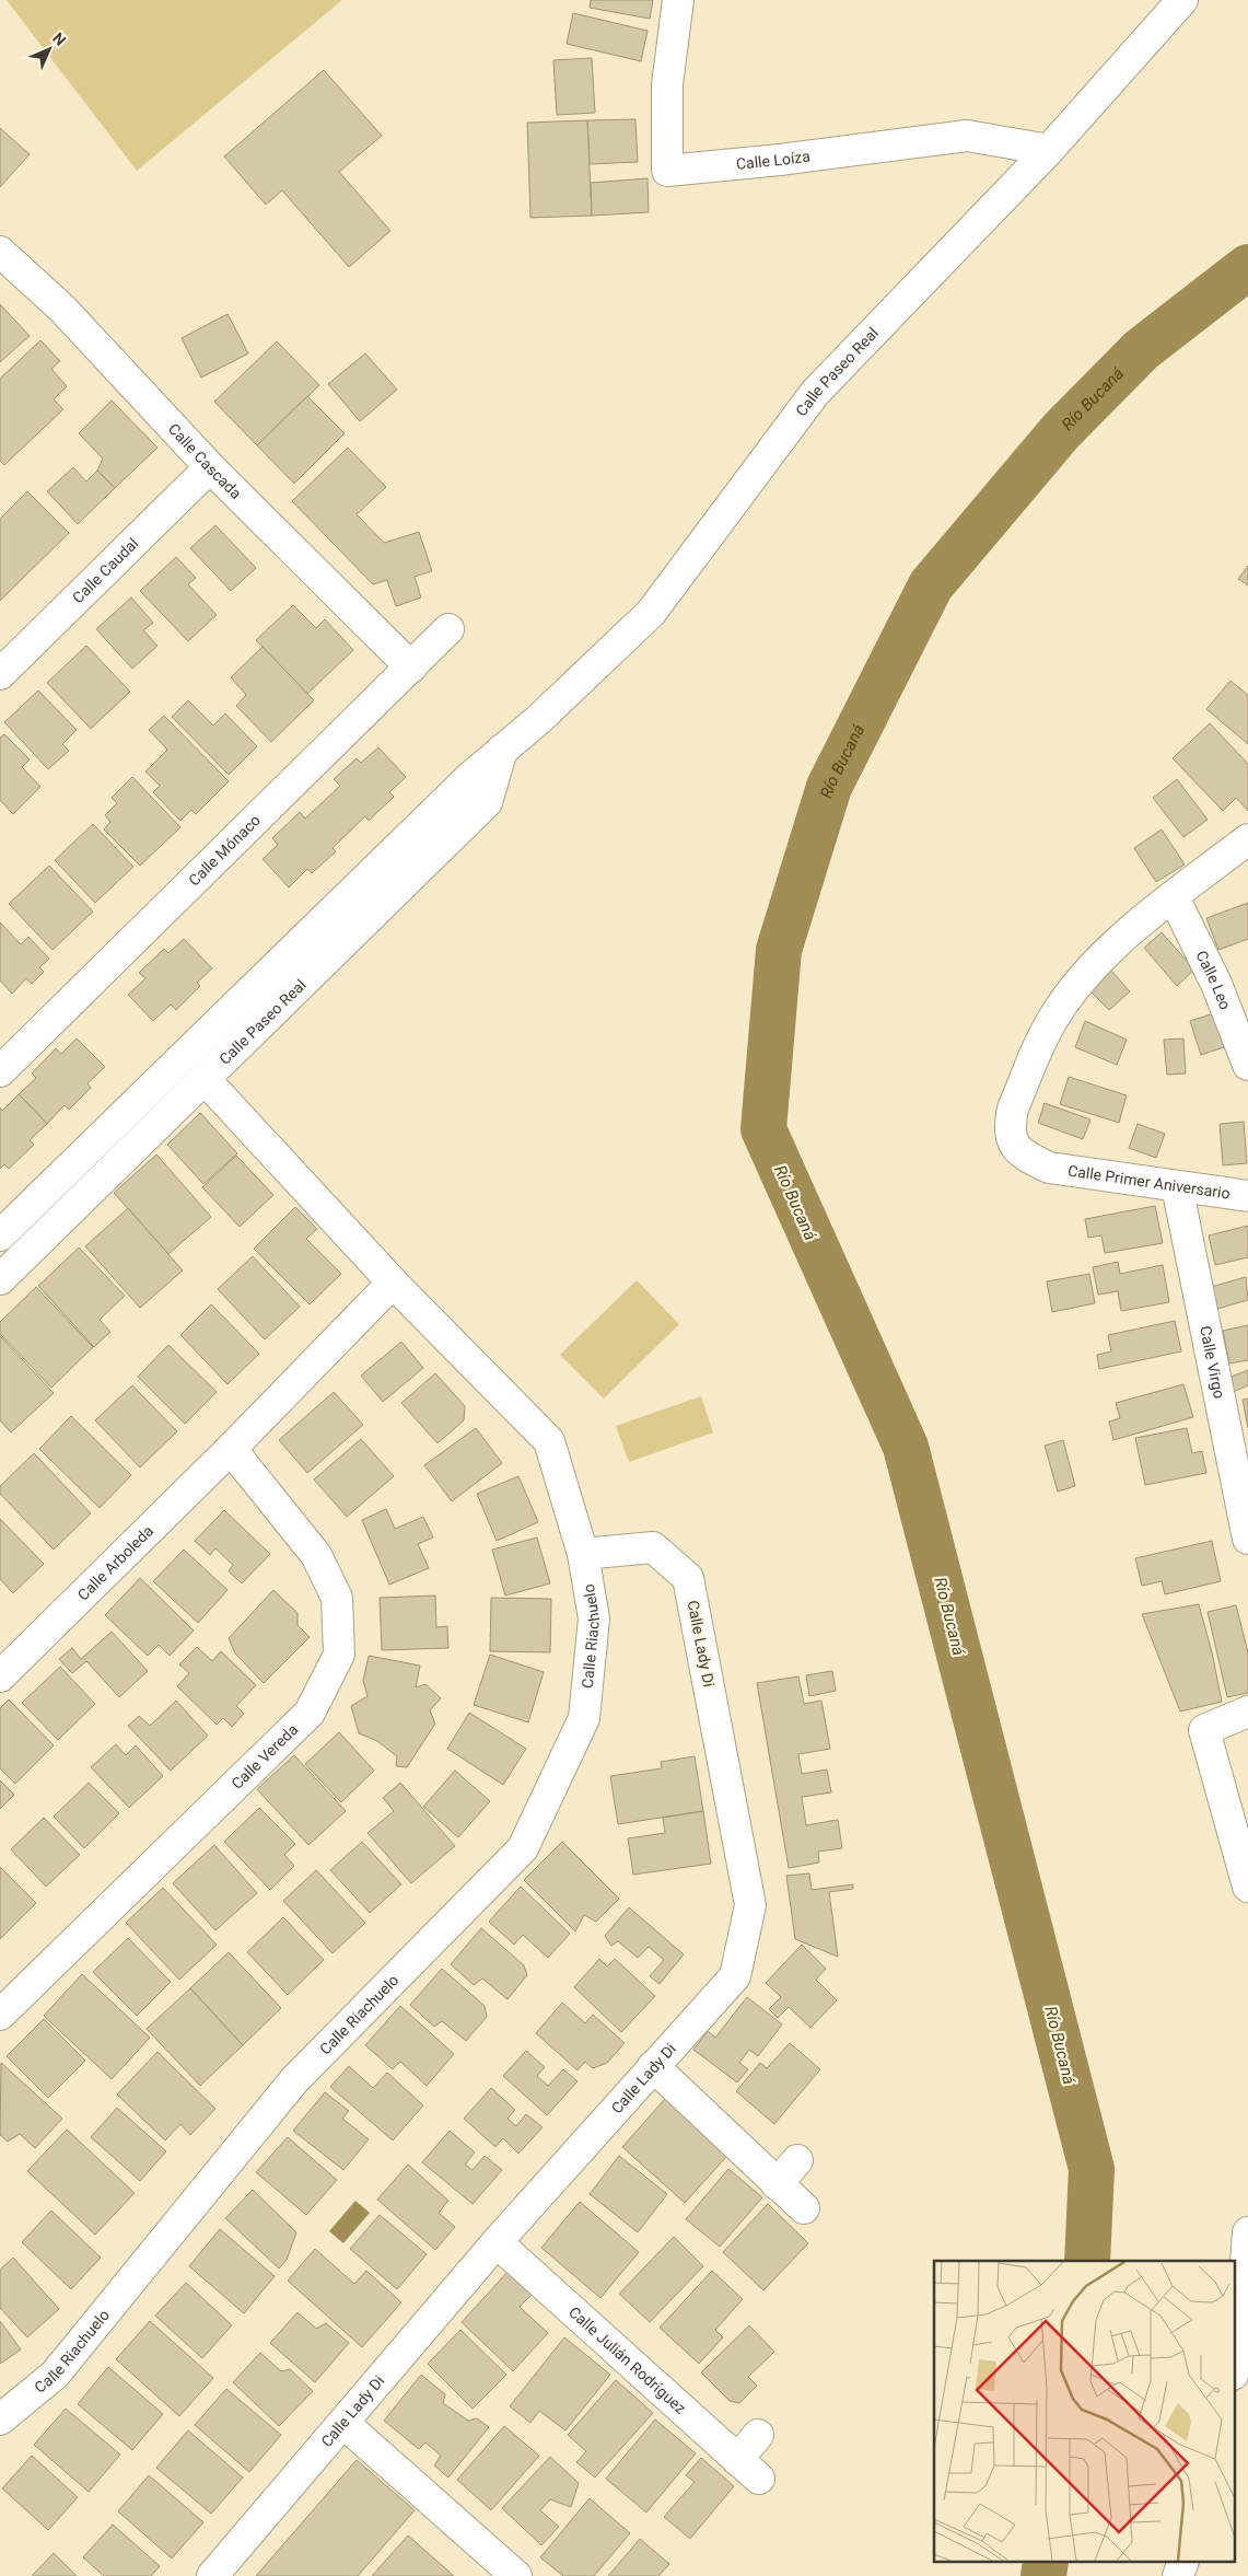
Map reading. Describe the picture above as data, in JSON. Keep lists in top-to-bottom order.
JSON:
{
  "streets": {
    "street": [
      "Calle Loíza",
      "Calle Paseo Real",
      "Calle Cascada",
      "Calle Caudal",
      "Calle Mónaco",
      "Calle Leo",
      "Calle Primer Aniversario",
      "Calle Virgo",
      "Calle Arboleda",
      "Calle Riachuelo",
      "Calle Lady Di",
      "Calle Vereda",
      "Calle Julián Rodríguez"
    ]
  },
  "crossings": [
    ["Calle Loíza", "Calle Paseo Real"],
    ["Calle Paseo Real", "Calle Riachuelo"],
    ["Calle Cascada", "Calle Caudal"],
    ["Calle Cascada", "Calle Mónaco"],
    ["Calle Leo", "Calle Primer Aniversario"],
    ["Calle Primer Aniversario", "Calle Virgo"],
    ["Calle Arboleda", "Calle Riachuelo"],
    ["Calle Arboleda", "Calle Vereda"],
    ["Calle Riachuelo", "Calle Lady Di"],
    ["Calle Lady Di", "Calle Julián Rodríguez"]
  ],
  "water": ["Río Bucaná"],
  "north": "top right"
}
